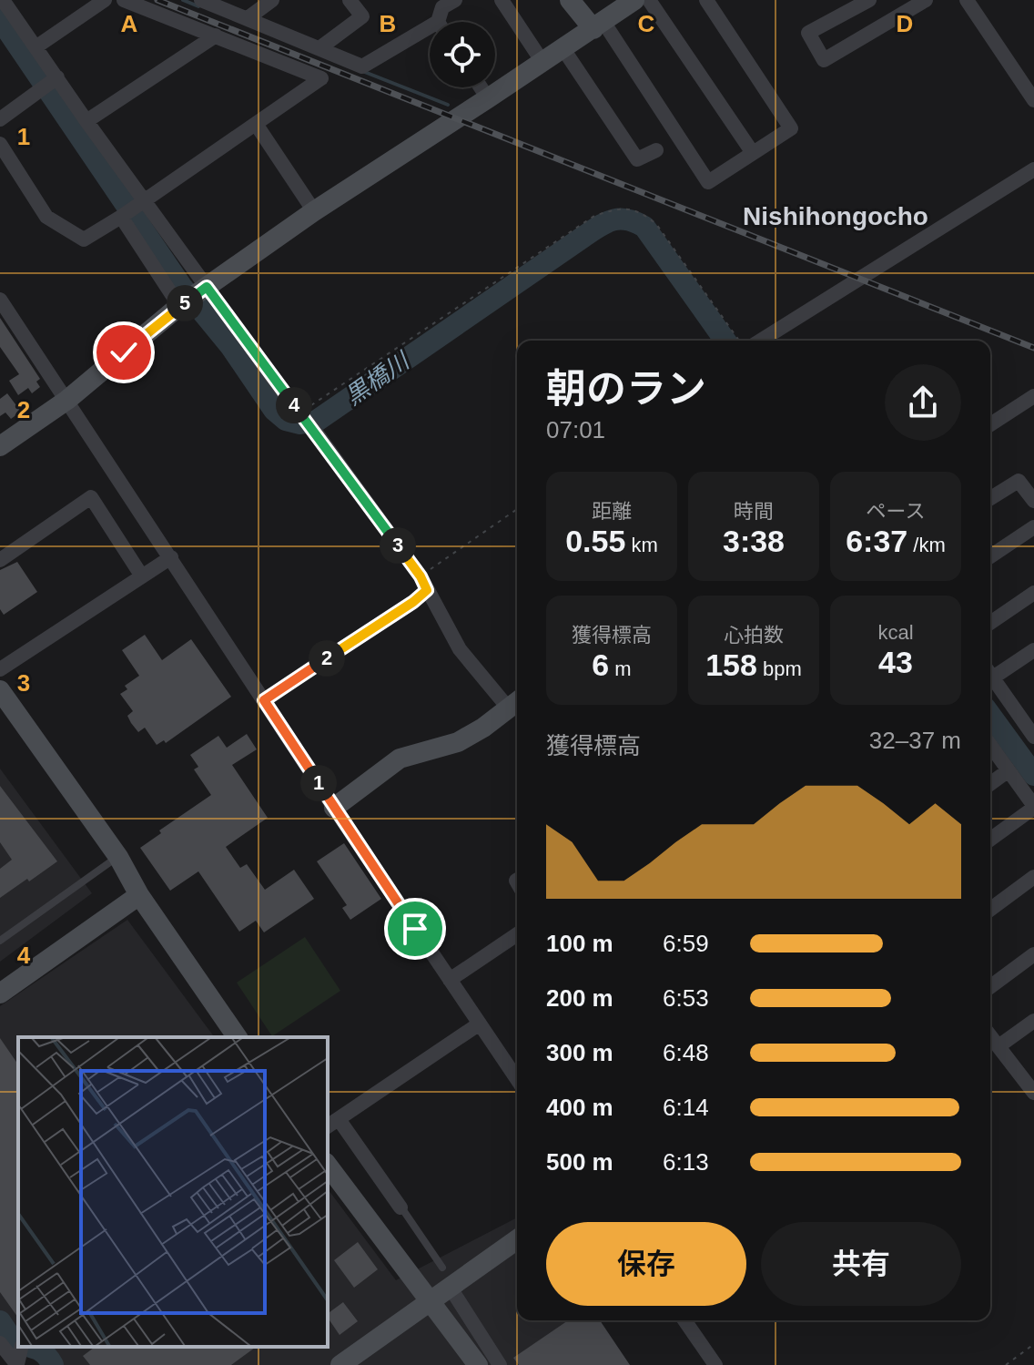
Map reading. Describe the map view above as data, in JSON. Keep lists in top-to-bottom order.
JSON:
{
  "districts": ["Nishihongocho"],
  "water": ["黒橋川"],
  "page": {
    "pins": [
      "5",
      "4",
      "3",
      "2",
      "1"
    ],
    "heading": ["朝のラン", "07:01"],
    "stats": [
      ["距離", "0.55 km"],
      ["時間", "3:38"],
      ["ペース", "6:37 /km"],
      ["獲得標高", "6 m"],
      ["心拍数", "158 bpm"],
      ["kcal", "43"]
    ],
    "chart": ["獲得標高", "32–37 m"],
    "list": [
      {
        "name": "100 m",
        "note": "6:59"
      },
      {
        "name": "200 m",
        "note": "6:53"
      },
      {
        "name": "300 m",
        "note": "6:48"
      },
      {
        "name": "400 m",
        "note": "6:14"
      },
      {
        "name": "500 m",
        "note": "6:13"
      }
    ],
    "buttons": ["保存", "共有"]
  },
  "grid": {
    "columns": [
      "A",
      "B",
      "C",
      "D"
    ],
    "rows": [
      "1",
      "2",
      "3",
      "4"
    ]
  }
}
